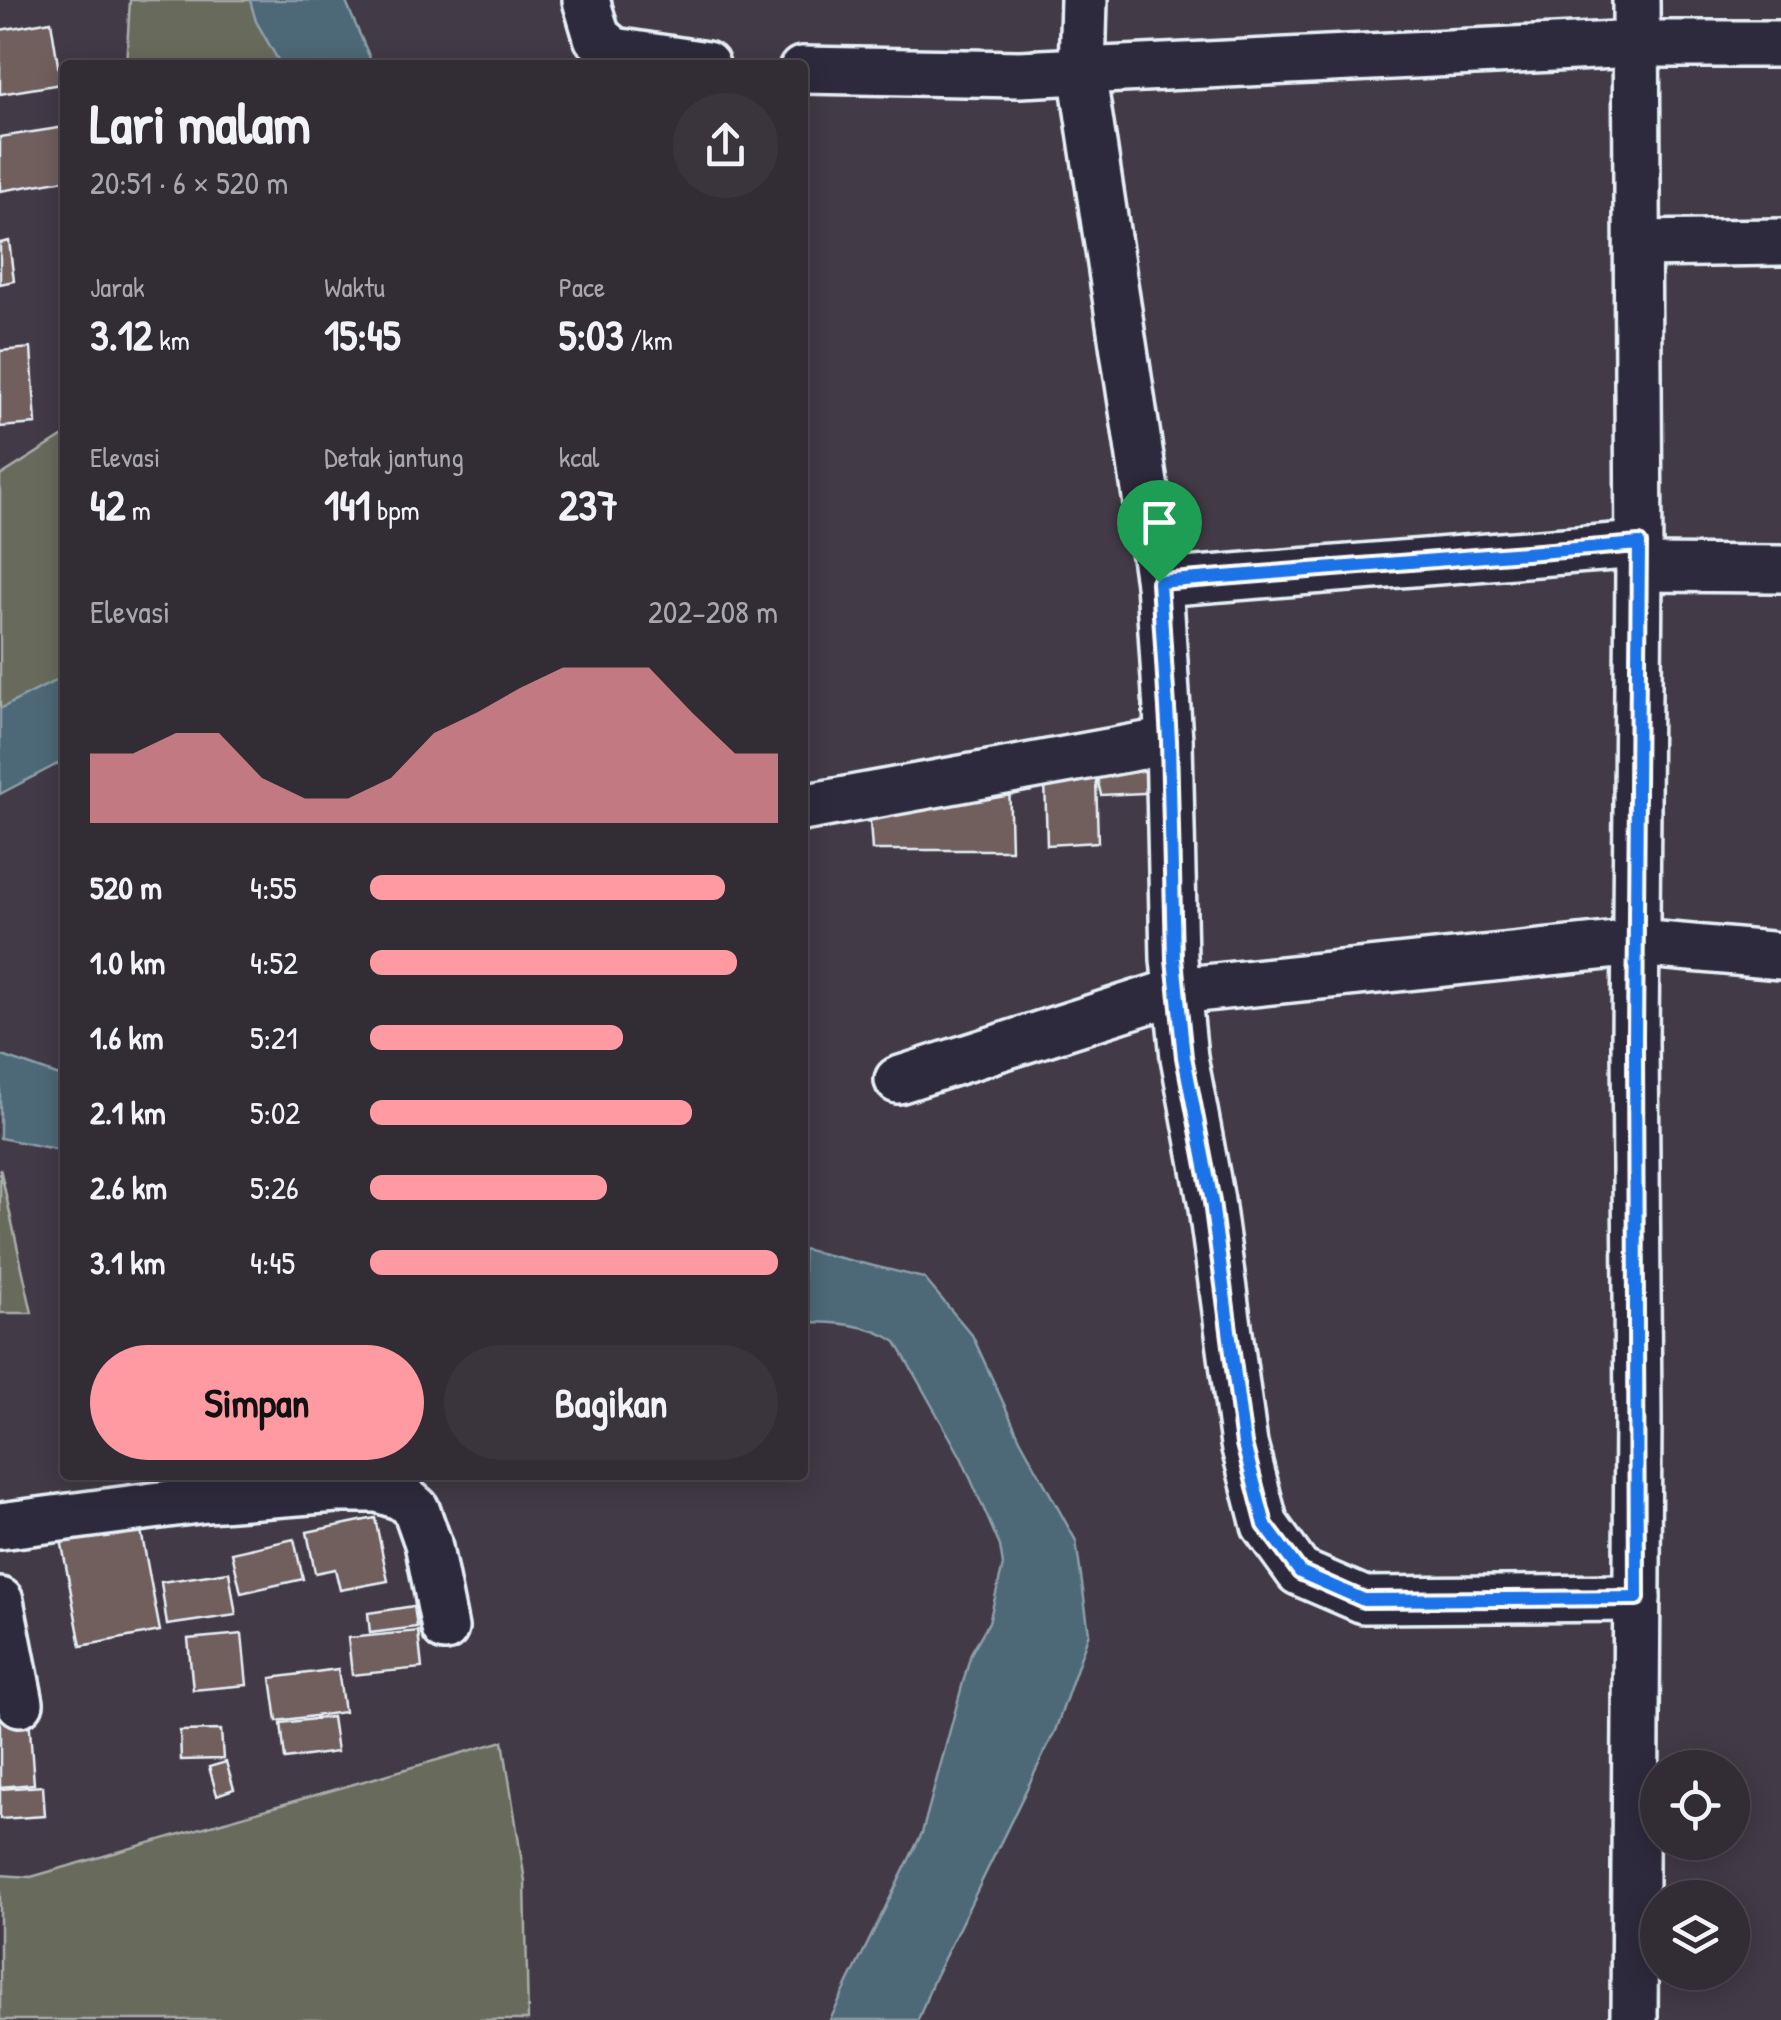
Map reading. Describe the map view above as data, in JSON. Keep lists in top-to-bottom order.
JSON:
{
  "page": {
    "heading": ["Lari malam", "20:51 · 6 × 520 m"],
    "stats": [
      ["Jarak", "3.12 km"],
      ["Waktu", "15:45"],
      ["Pace", "5:03 /km"],
      ["Elevasi", "42 m"],
      ["Detak jantung", "141 bpm"],
      ["kcal", "237"]
    ],
    "chart": ["Elevasi", "202–208 m"],
    "list": [
      {
        "name": "520 m",
        "note": "4:55"
      },
      {
        "name": "1.0 km",
        "note": "4:52"
      },
      {
        "name": "1.6 km",
        "note": "5:21"
      },
      {
        "name": "2.1 km",
        "note": "5:02"
      },
      {
        "name": "2.6 km",
        "note": "5:26"
      },
      {
        "name": "3.1 km",
        "note": "4:45"
      }
    ],
    "buttons": ["Simpan", "Bagikan"]
  }
}
